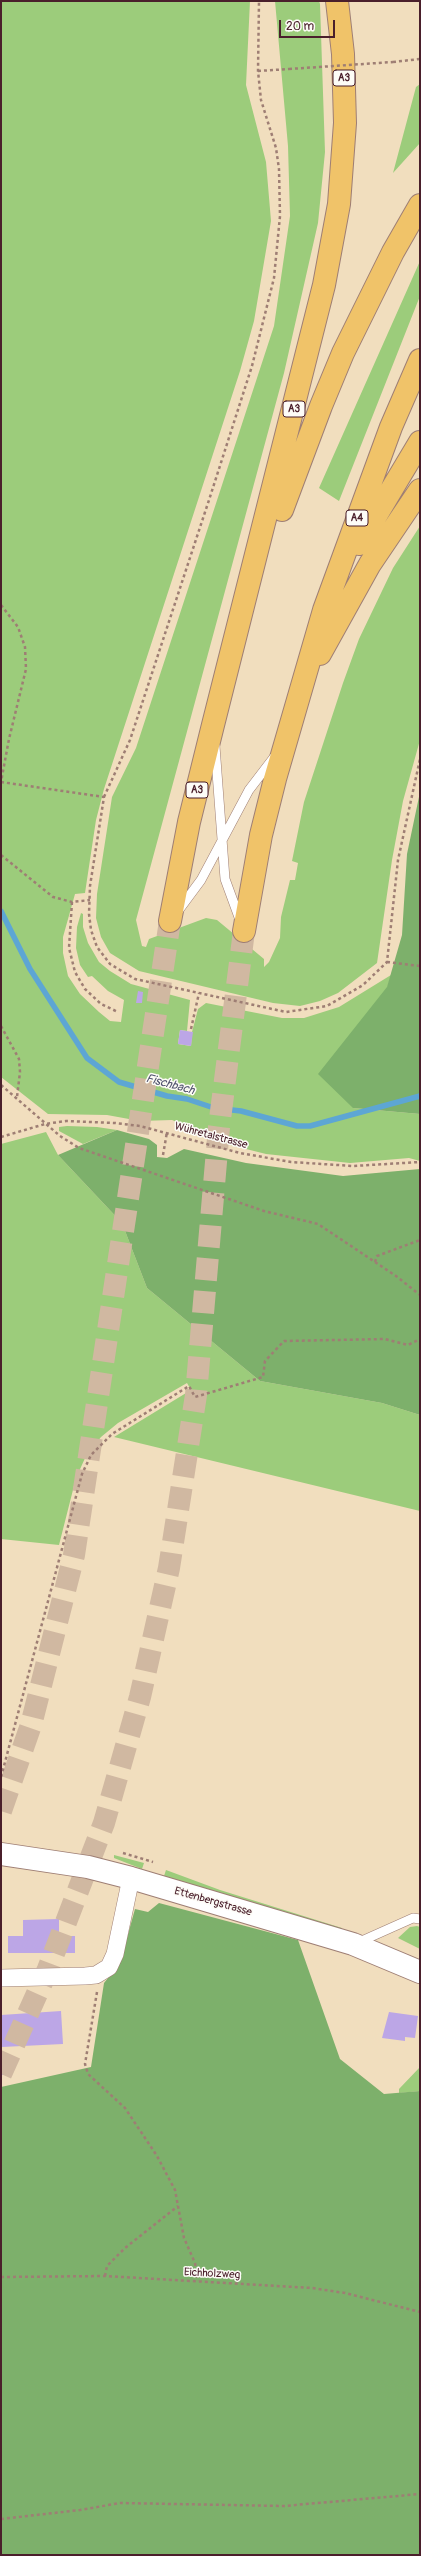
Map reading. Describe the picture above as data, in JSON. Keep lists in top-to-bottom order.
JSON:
{
  "streets": {
    "highway": ["A3", "A4"],
    "street": ["Ettenbergstrasse"],
    "path": ["Wühretalstrasse", "Eichholzweg"]
  },
  "water": ["Fischbach"],
  "scale_bar": "20 m"
}
